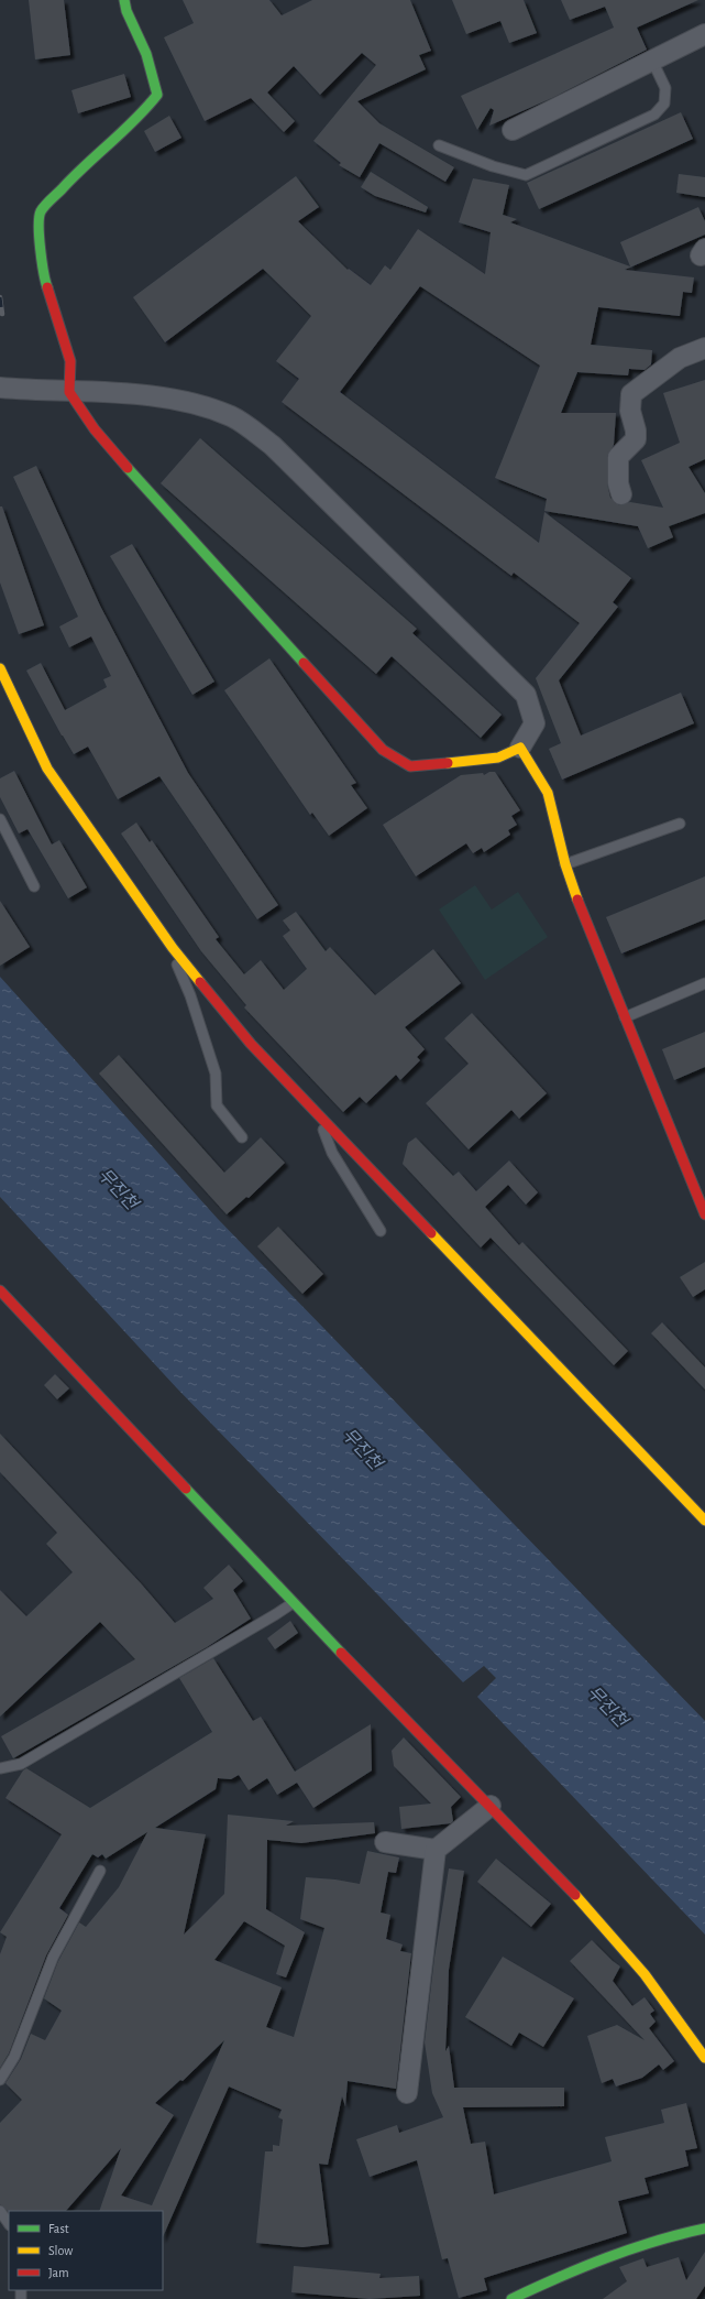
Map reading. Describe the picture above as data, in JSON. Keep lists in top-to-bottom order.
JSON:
{
  "water": ["무진천"],
  "legend": ["Fast", "Slow", "Jam"]
}
